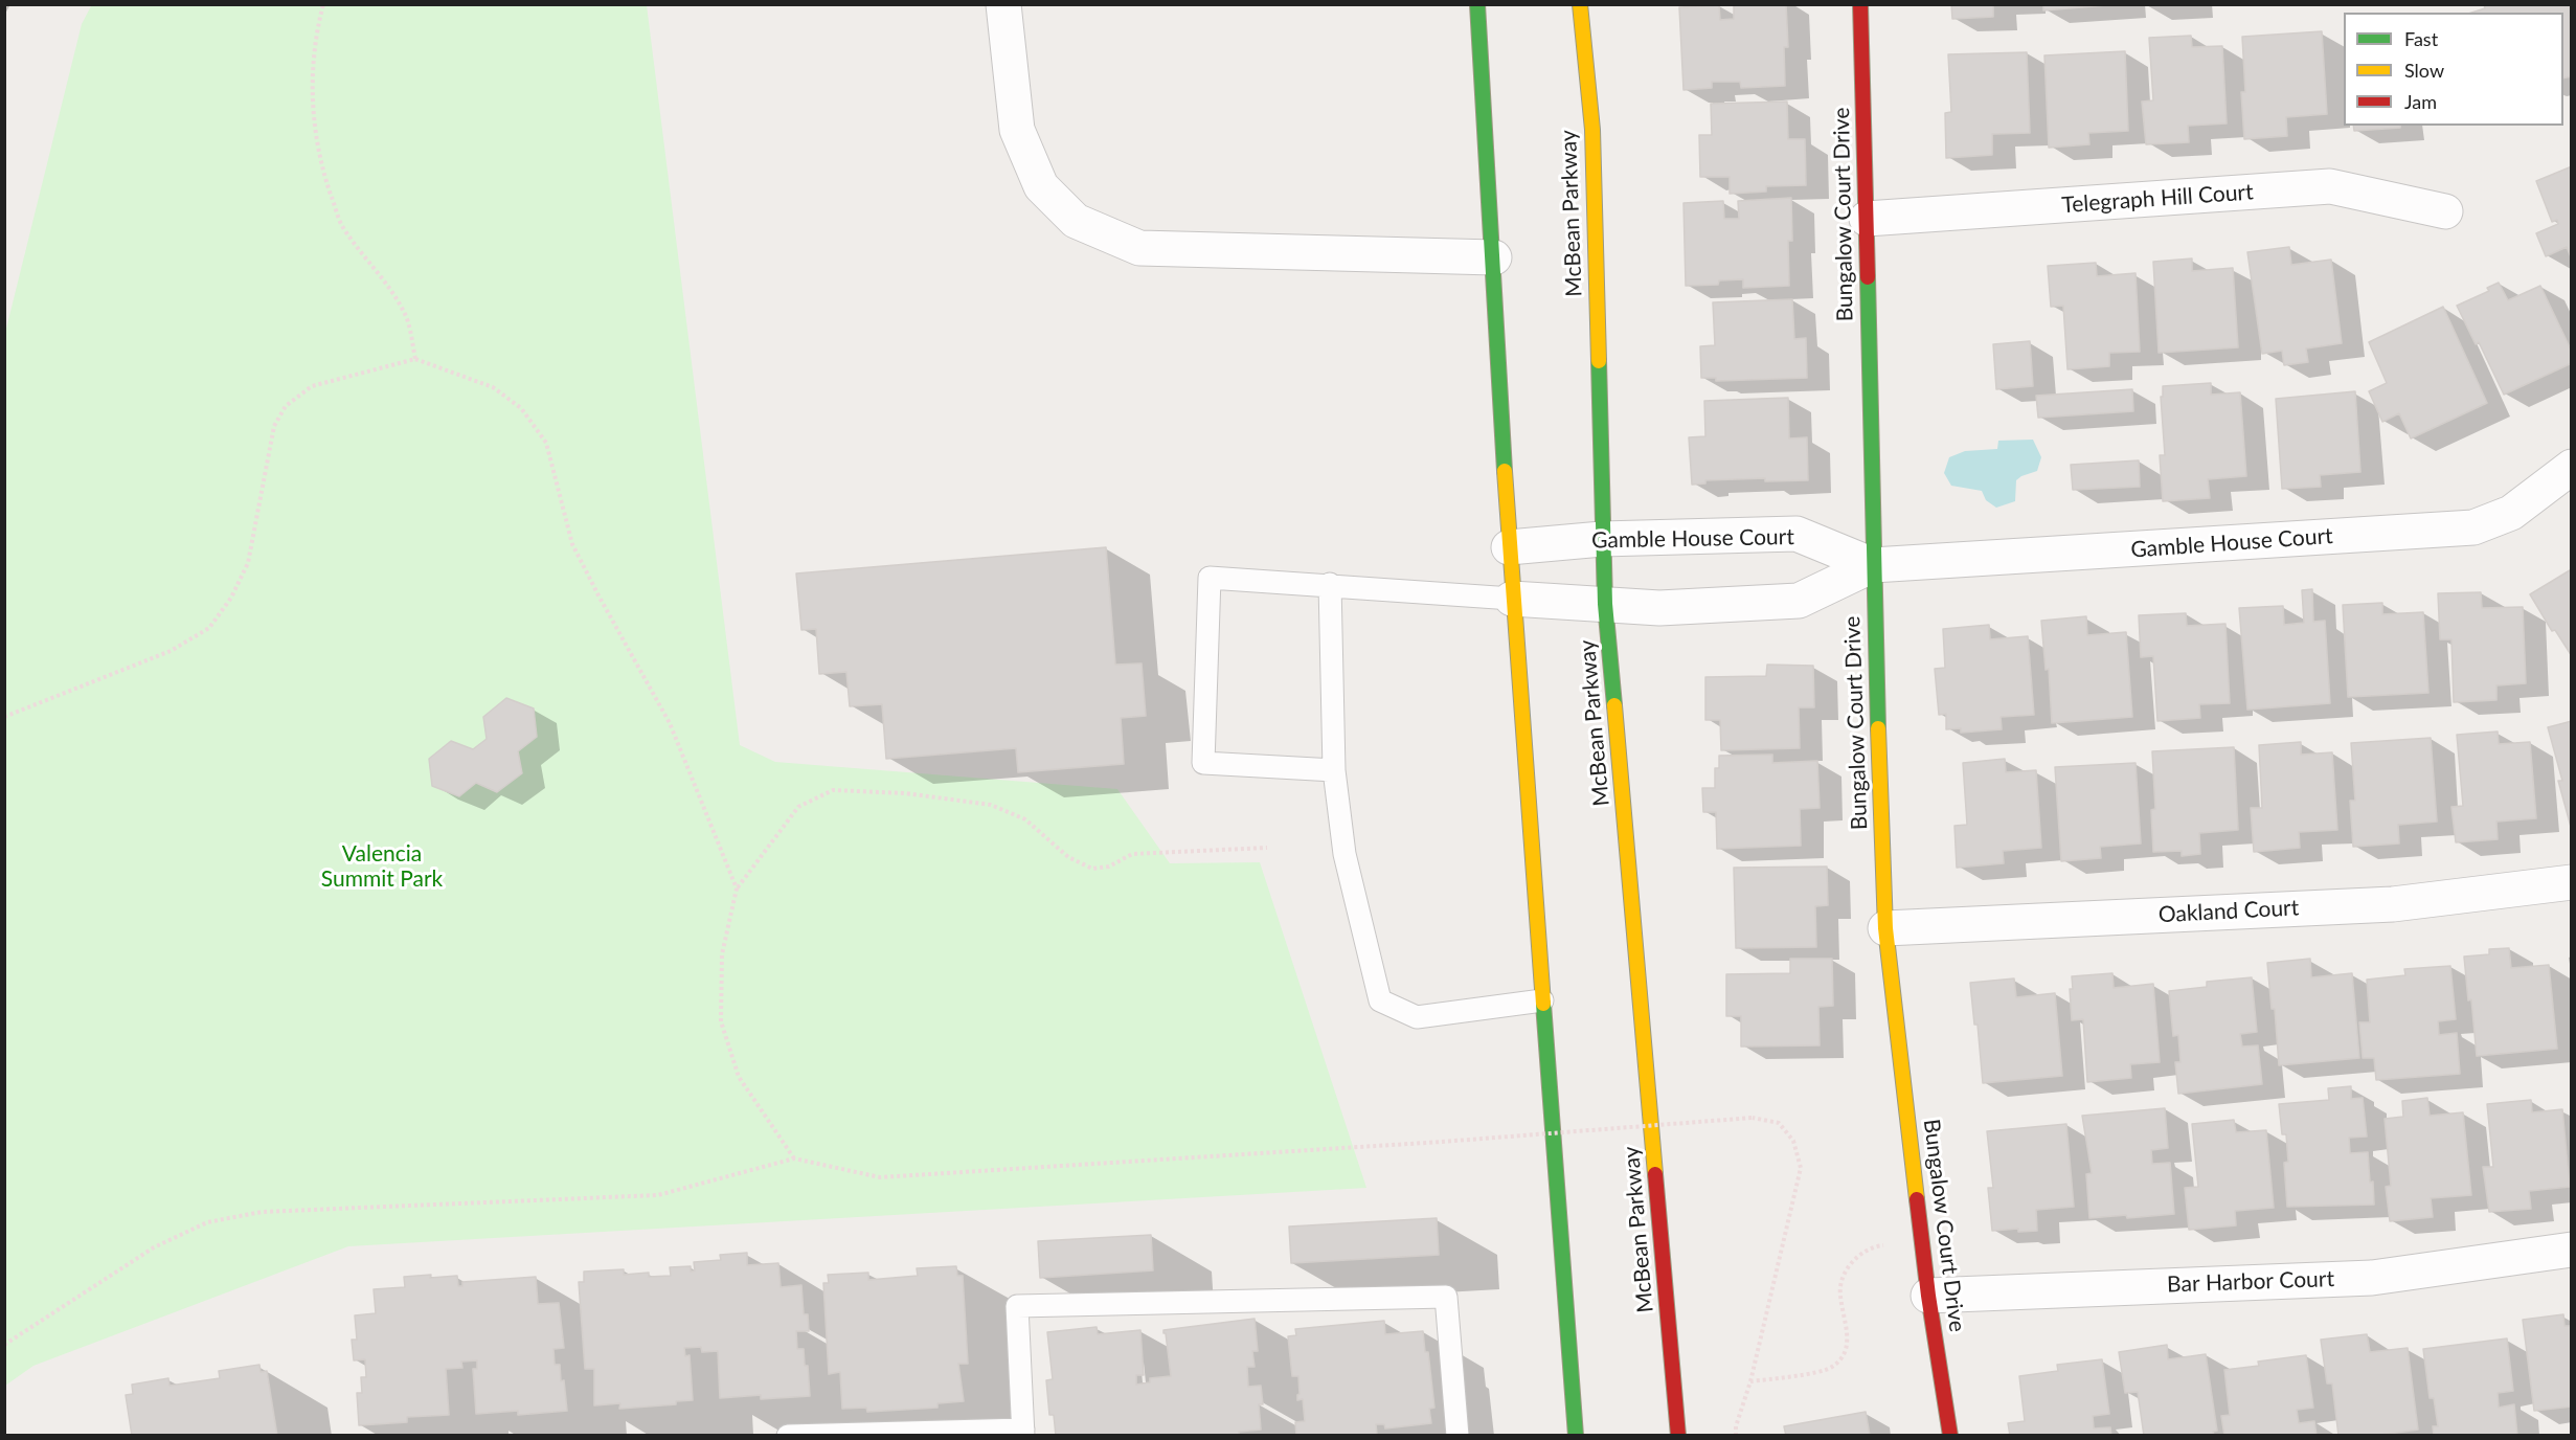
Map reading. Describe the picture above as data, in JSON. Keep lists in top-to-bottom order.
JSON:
{
  "streets": {
    "main road": ["McBean Parkway", "Bungalow Court Drive"],
    "street": [
      "Telegraph Hill Court",
      "Gamble House Court",
      "Oakland Court",
      "Bar Harbor Court"
    ]
  },
  "crossings": [
    ["Telegraph Hill Court", "Bungalow Court Drive"],
    ["McBean Parkway", "Gamble House Court"],
    ["Bungalow Court Drive", "Gamble House Court"],
    ["Bungalow Court Drive", "Oakland Court"],
    ["Bungalow Court Drive", "Bar Harbor Court"]
  ],
  "parks": ["Valencia Summit Park"],
  "legend": ["Fast", "Slow", "Jam"]
}
